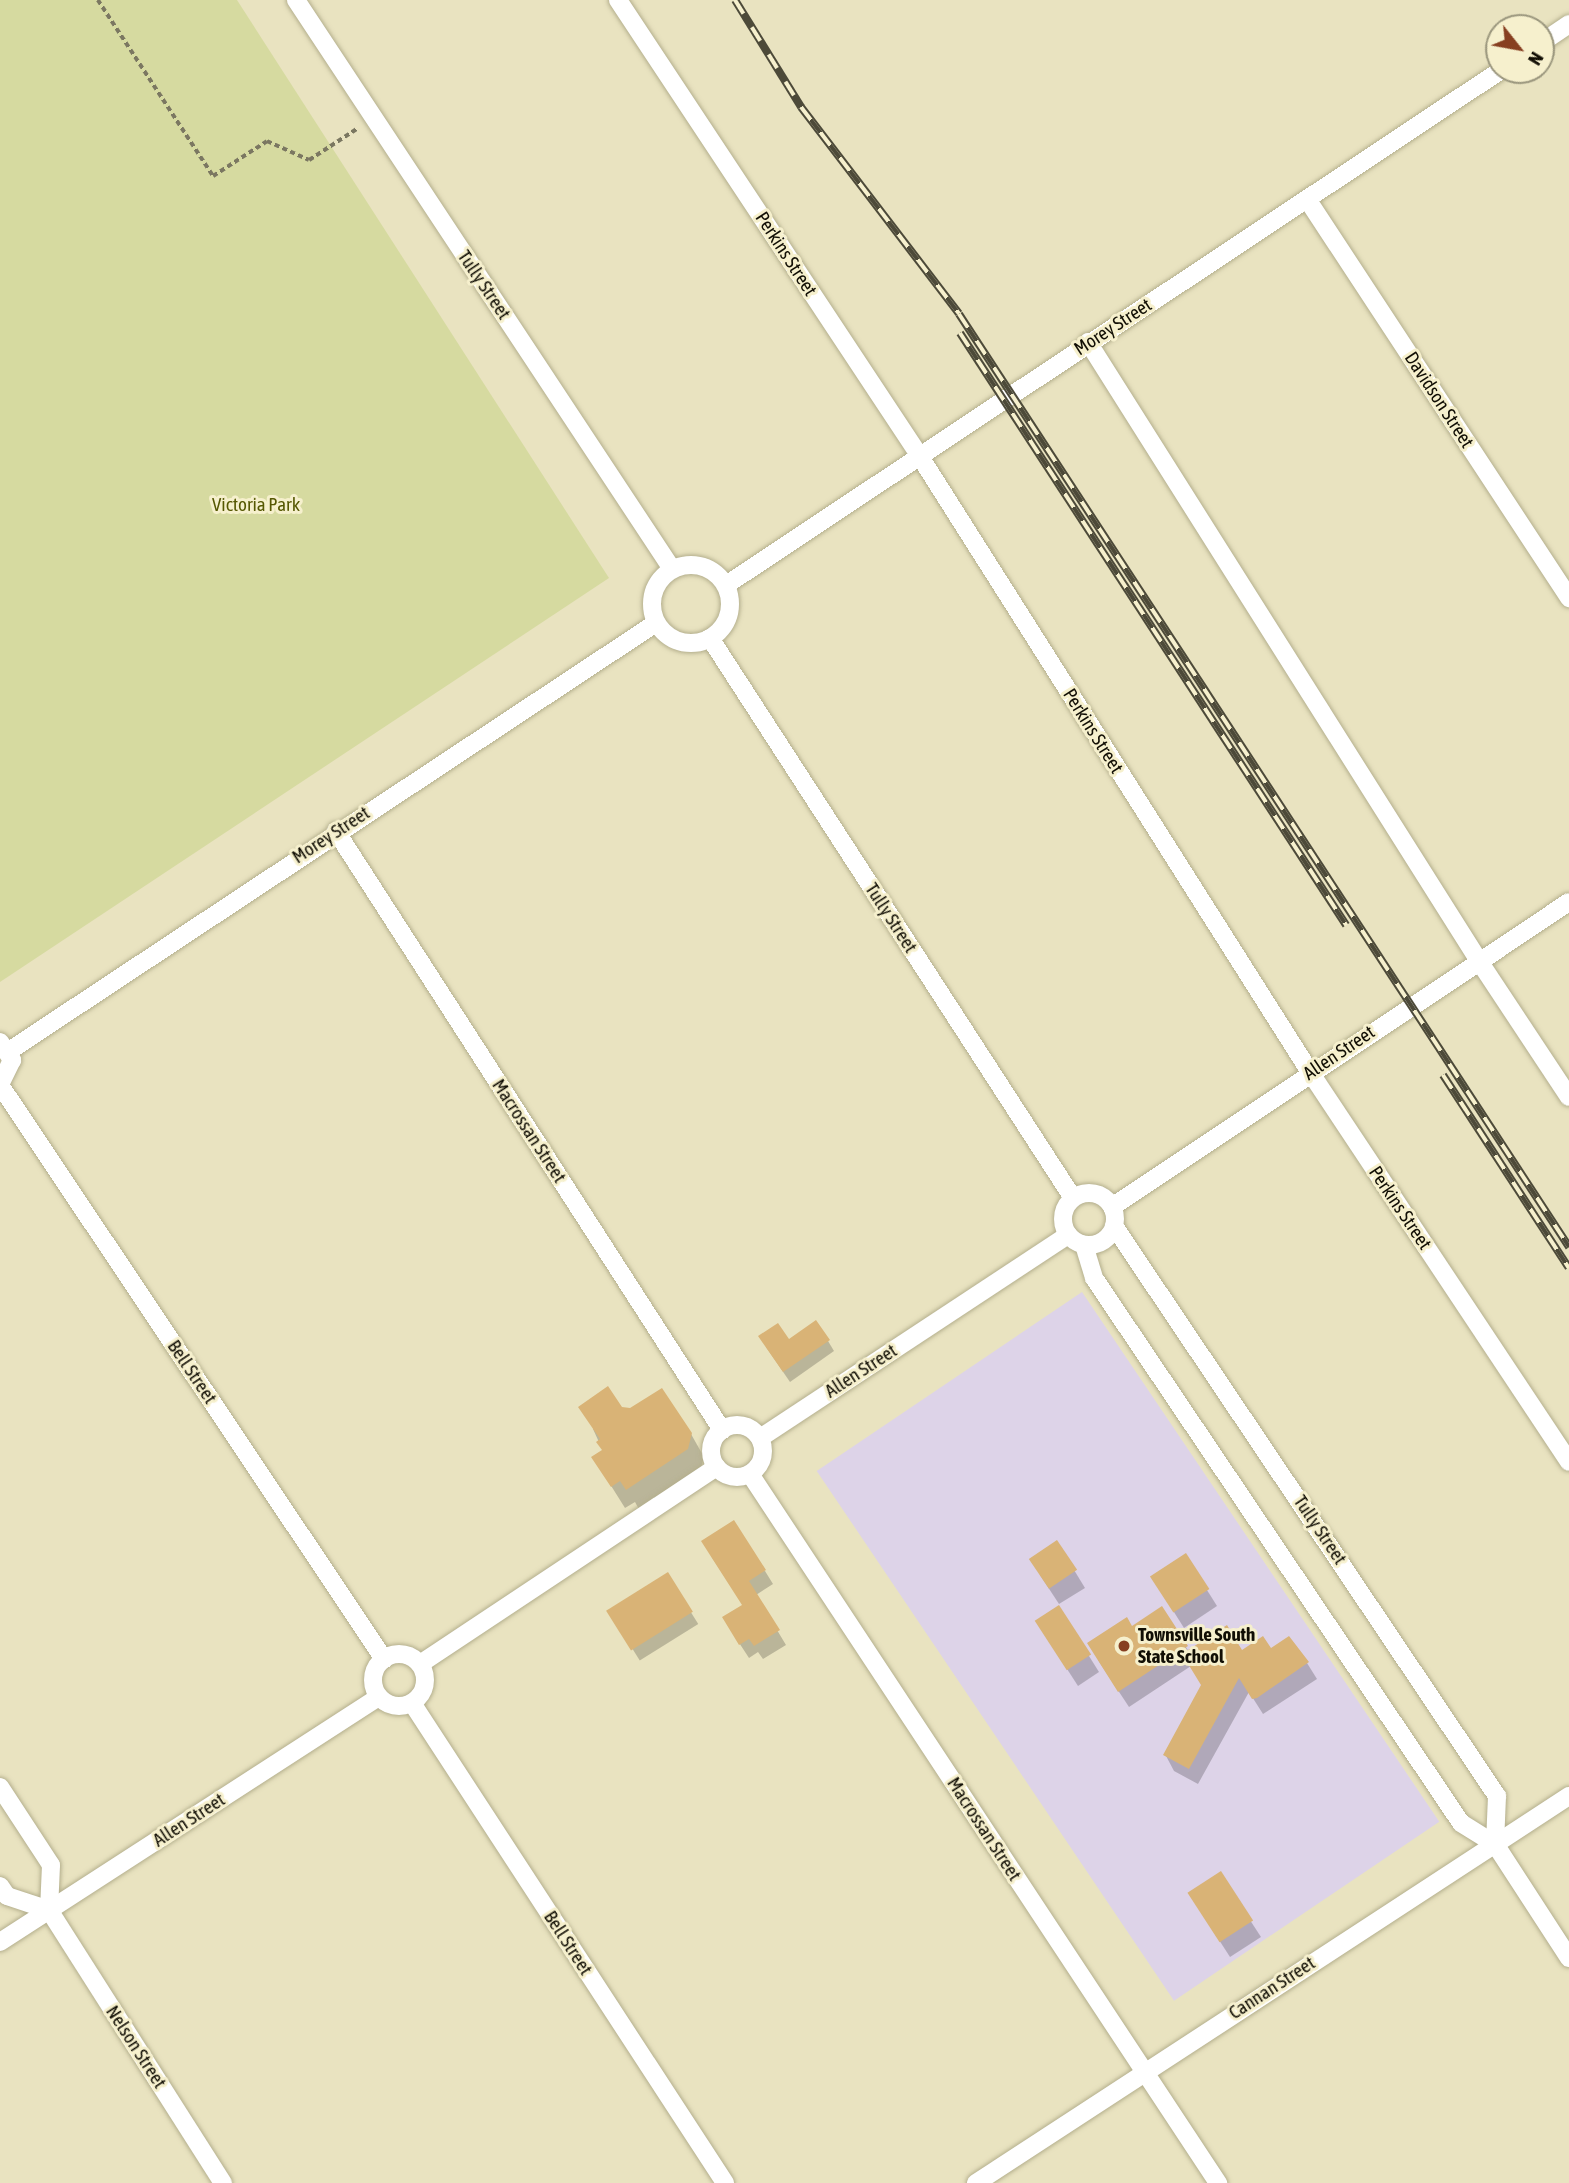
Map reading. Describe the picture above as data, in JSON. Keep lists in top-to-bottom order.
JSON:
{
  "streets": {
    "street": [
      "Perkins Street",
      "Tully Street",
      "Morey Street",
      "Davidson Street",
      "Allen Street",
      "Macrossan Street",
      "Bell Street",
      "Cannan Street",
      "Nelson Street"
    ]
  },
  "crossings": [
    ["Perkins Street", "Morey Street"],
    ["Perkins Street", "Allen Street"],
    ["Tully Street", "Morey Street"],
    ["Tully Street", "Allen Street"],
    ["Tully Street", "Cannan Street"],
    ["Morey Street", "Davidson Street"],
    ["Morey Street", "Macrossan Street"],
    ["Allen Street", "Macrossan Street"],
    ["Allen Street", "Bell Street"],
    ["Allen Street", "Nelson Street"],
    ["Macrossan Street", "Cannan Street"]
  ],
  "parks": ["Victoria Park"],
  "places": ["Townsville South State School"],
  "north": "bottom right"
}
